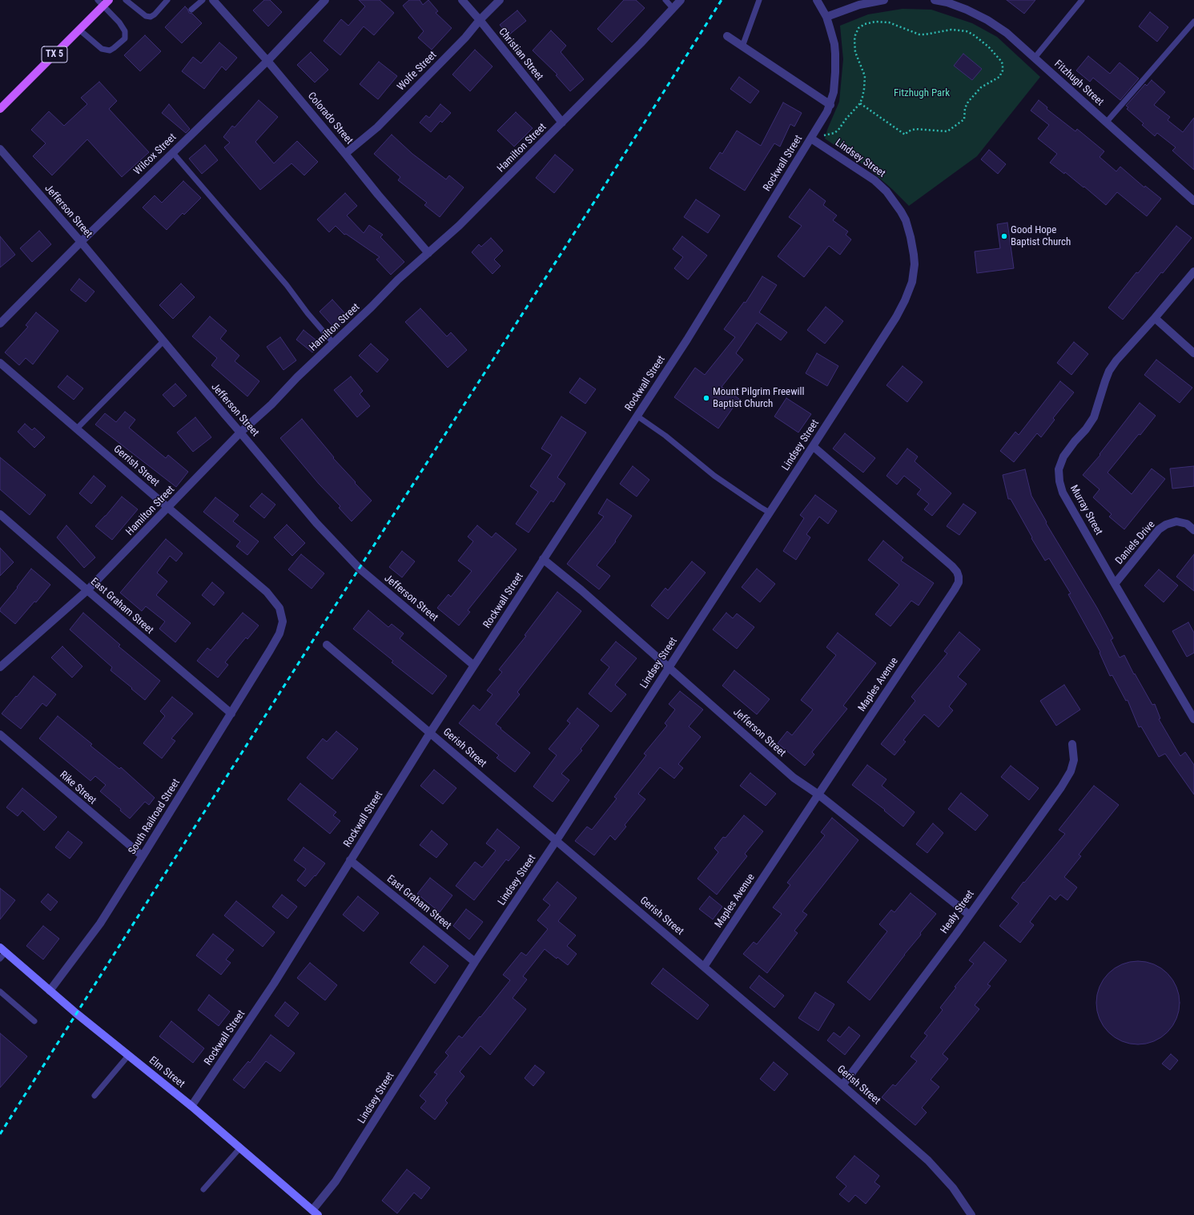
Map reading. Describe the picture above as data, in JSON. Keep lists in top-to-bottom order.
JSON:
{
  "streets": {
    "main road": ["TX 5", "Elm Street"],
    "street": [
      "Christian Street",
      "Wolfe Street",
      "Fitzhugh Street",
      "Colorado Street",
      "Hamilton Street",
      "Wilcox Street",
      "Lindsey Street",
      "Rockwall Street",
      "Jefferson Street",
      "Gerrish Street",
      "Murray Street",
      "Daniels Drive",
      "East Graham Street",
      "Maples Avenue",
      "Gerish Street",
      "Rike Street",
      "South Railroad Street",
      "Healy Street"
    ]
  },
  "crossings": [
    ["Christian Street", "Wolfe Street"],
    ["Christian Street", "Hamilton Street"],
    ["Wolfe Street", "Colorado Street"],
    ["Colorado Street", "Hamilton Street"],
    ["Colorado Street", "Wilcox Street"],
    ["Hamilton Street", "Jefferson Street"],
    ["Hamilton Street", "Gerrish Street"],
    ["Hamilton Street", "East Graham Street"],
    ["Wilcox Street", "Jefferson Street"],
    ["Lindsey Street", "Rockwall Street"],
    ["Lindsey Street", "Jefferson Street"],
    ["Lindsey Street", "East Graham Street"],
    ["Lindsey Street", "Maples Avenue"],
    ["Lindsey Street", "Gerish Street"],
    ["Lindsey Street", "Elm Street"],
    ["Rockwall Street", "Jefferson Street"],
    ["Rockwall Street", "East Graham Street"],
    ["Rockwall Street", "Gerish Street"],
    ["Rockwall Street", "Elm Street"],
    ["Jefferson Street", "Maples Avenue"],
    ["Jefferson Street", "Healy Street"],
    ["Gerrish Street", "South Railroad Street"],
    ["Murray Street", "Daniels Drive"],
    ["East Graham Street", "South Railroad Street"],
    ["Maples Avenue", "Gerish Street"],
    ["Gerish Street", "Healy Street"],
    ["Rike Street", "South Railroad Street"],
    ["South Railroad Street", "Elm Street"]
  ],
  "parks": ["Fitzhugh Park"],
  "places": ["Good Hope Baptist Church", "Mount Pilgrim Freewill Baptist Church"]
}
